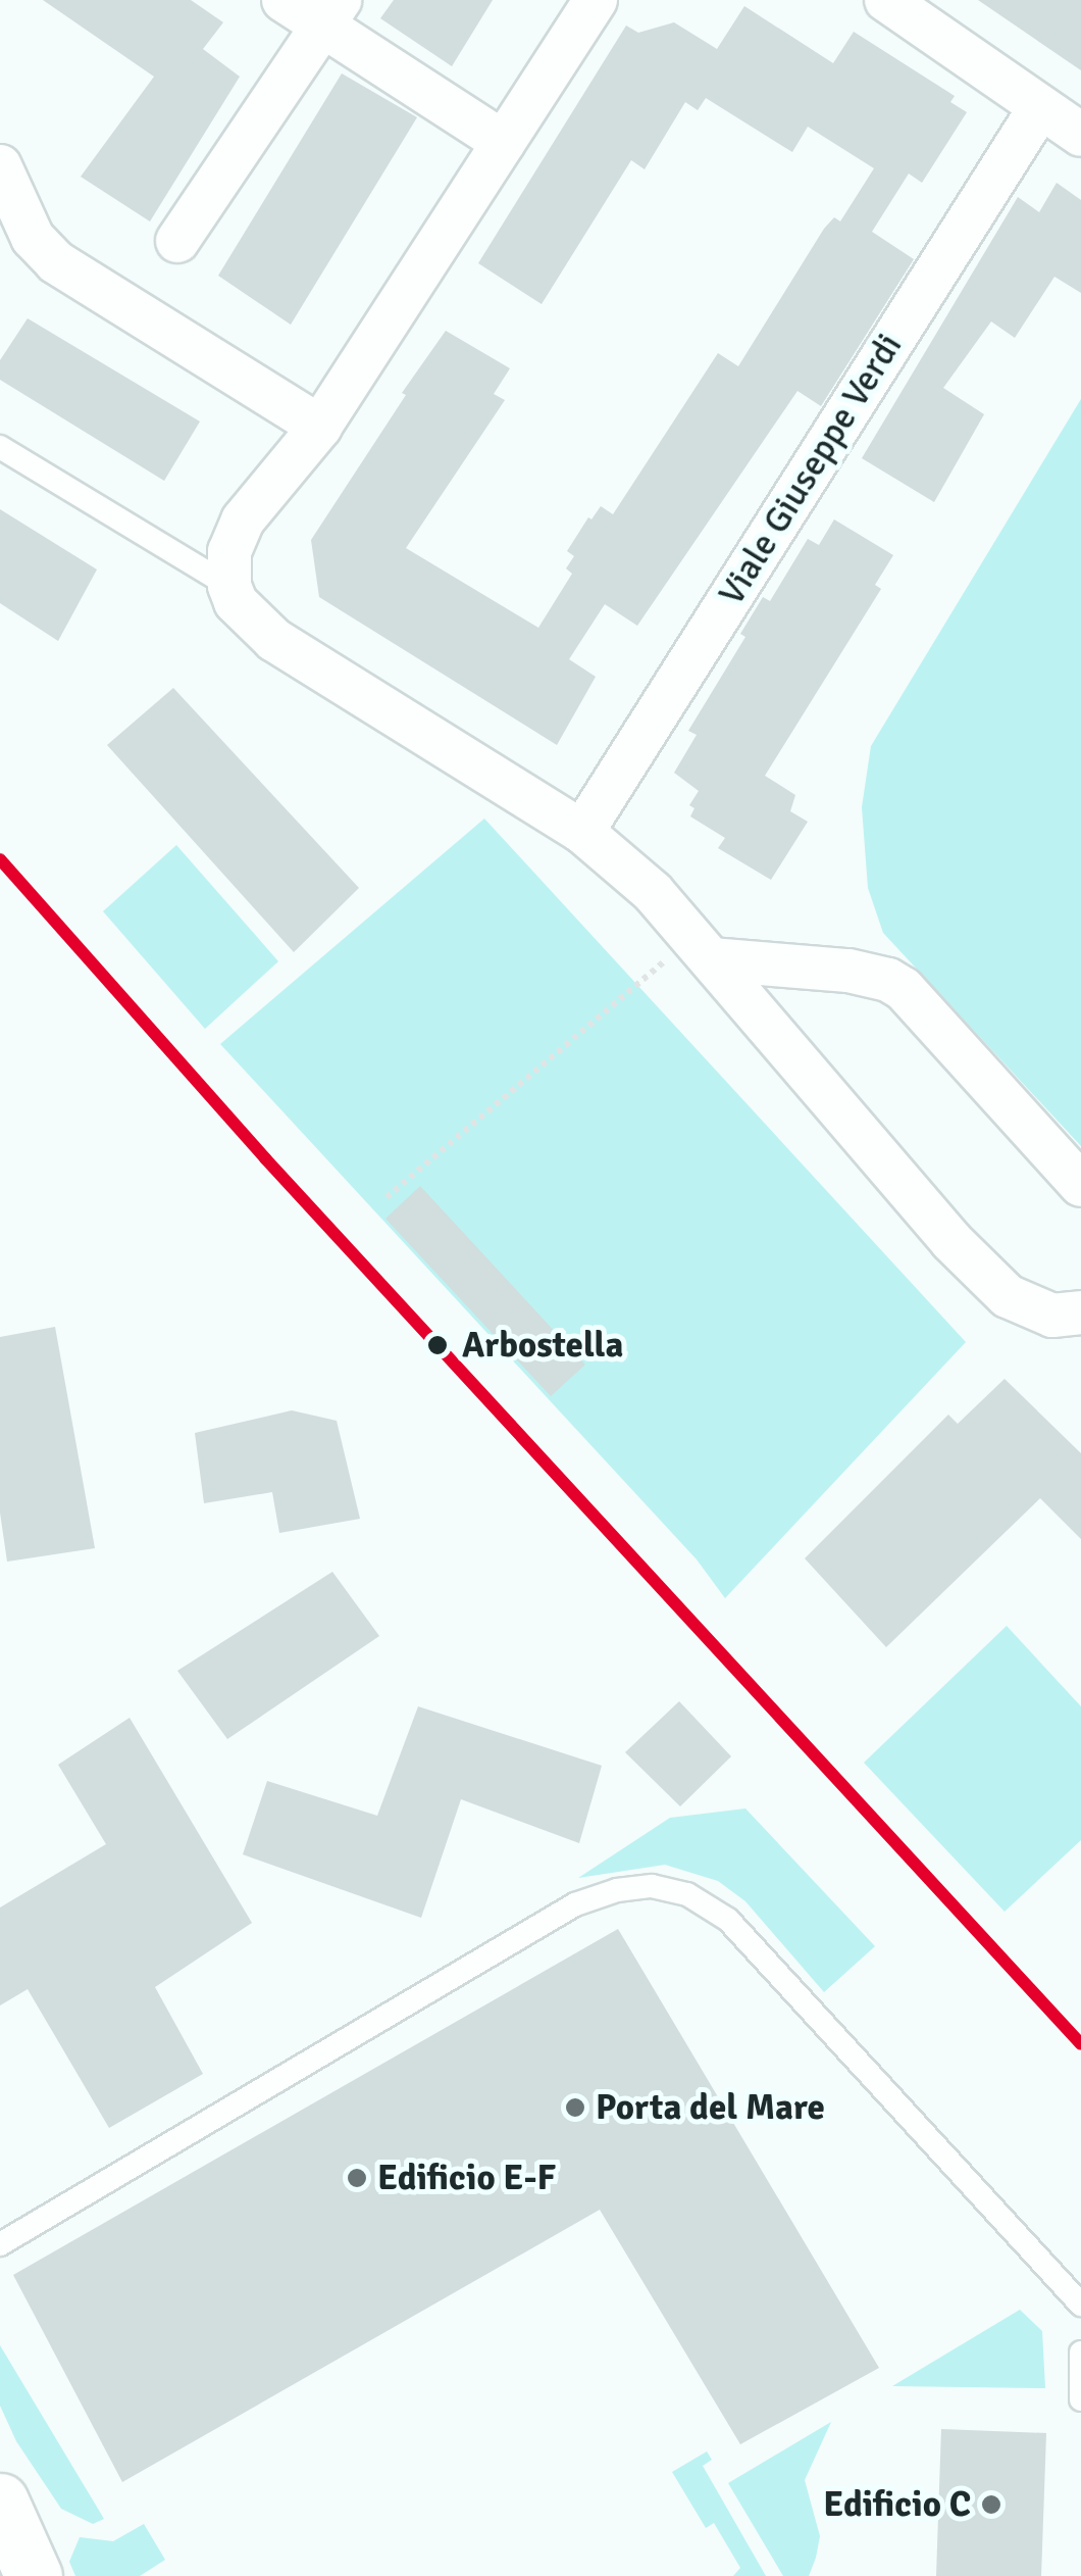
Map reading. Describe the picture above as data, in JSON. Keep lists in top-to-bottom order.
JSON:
{
  "streets": {
    "street": ["Viale Giuseppe Verdi"]
  },
  "places": [
    "Arbostella",
    "Porta del Mare",
    "Edificio E-F",
    "Edificio C"
  ]
}
